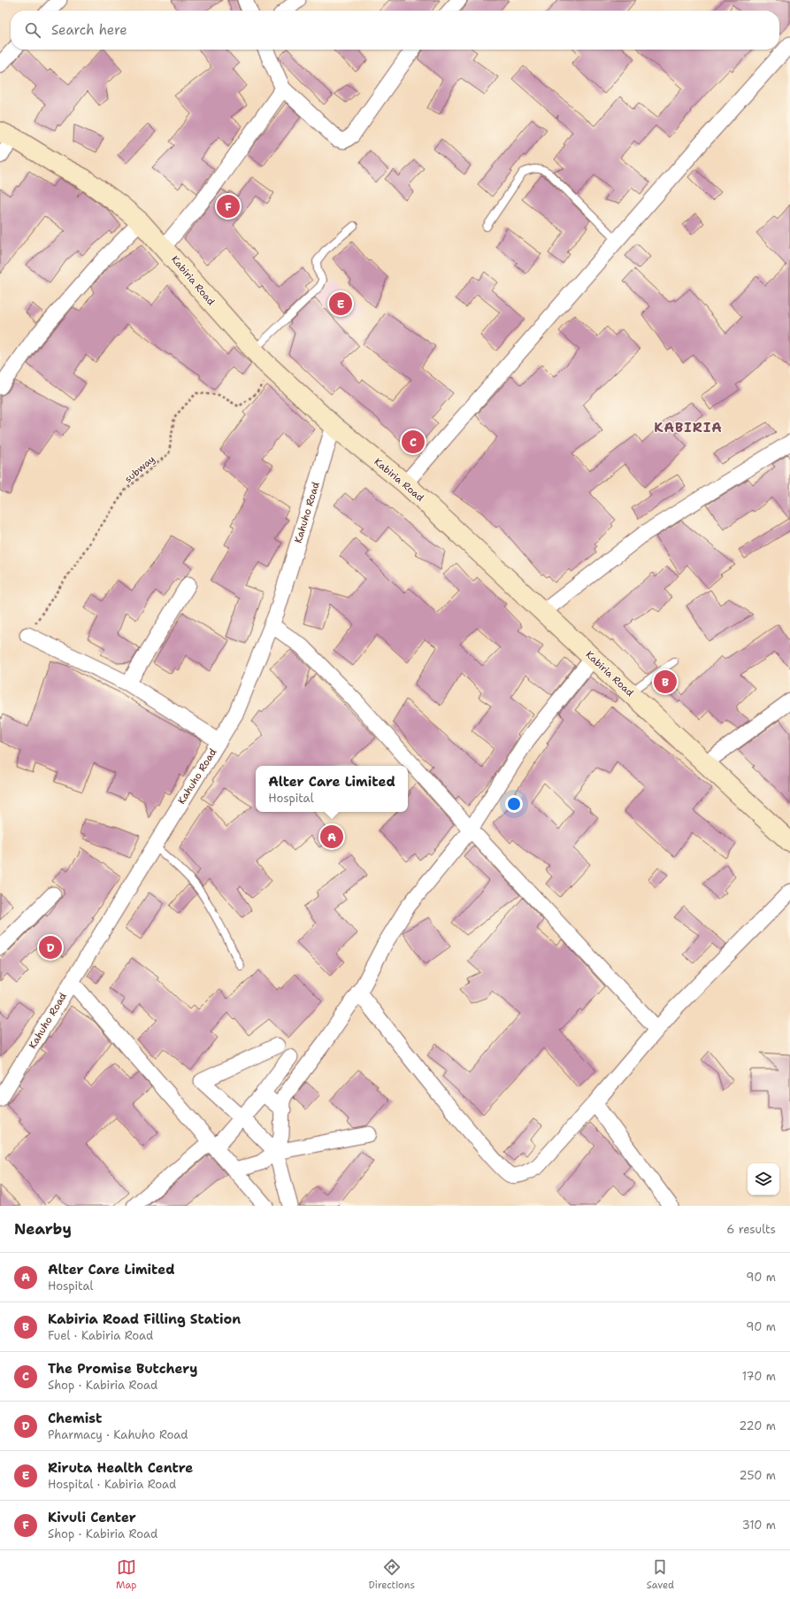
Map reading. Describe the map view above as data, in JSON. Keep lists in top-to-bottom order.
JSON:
{
  "streets": {
    "main road": ["Kabiria Road"],
    "street": ["Kahuho Road"],
    "path": ["subway"]
  },
  "crossings": [
    ["Kabiria Road", "subway"],
    ["Kabiria Road", "Kahuho Road"]
  ],
  "districts": ["KABIRIA"],
  "page": {
    "search": "Search here",
    "pins": [
      "F",
      "E",
      "C",
      "B",
      "A",
      "D"
    ],
    "popup": ["Alter Care Limited", "Hospital"],
    "heading": ["Nearby", "6 results"],
    "list": [
      {
        "mark": "A",
        "name": "Alter Care Limited",
        "note": "Hospital",
        "value": "90 m"
      },
      {
        "mark": "B",
        "name": "Kabiria Road Filling Station",
        "note": "Fuel · Kabiria Road",
        "value": "90 m"
      },
      {
        "mark": "C",
        "name": "The Promise Butchery",
        "note": "Shop · Kabiria Road",
        "value": "170 m"
      },
      {
        "mark": "D",
        "name": "Chemist",
        "note": "Pharmacy · Kahuho Road",
        "value": "220 m"
      },
      {
        "mark": "E",
        "name": "Riruta Health Centre",
        "note": "Hospital · Kabiria Road",
        "value": "250 m"
      },
      {
        "mark": "F",
        "name": "Kivuli Center",
        "note": "Shop · Kabiria Road",
        "value": "310 m"
      }
    ],
    "nav": ["Map", "Directions", "Saved"]
  }
}
